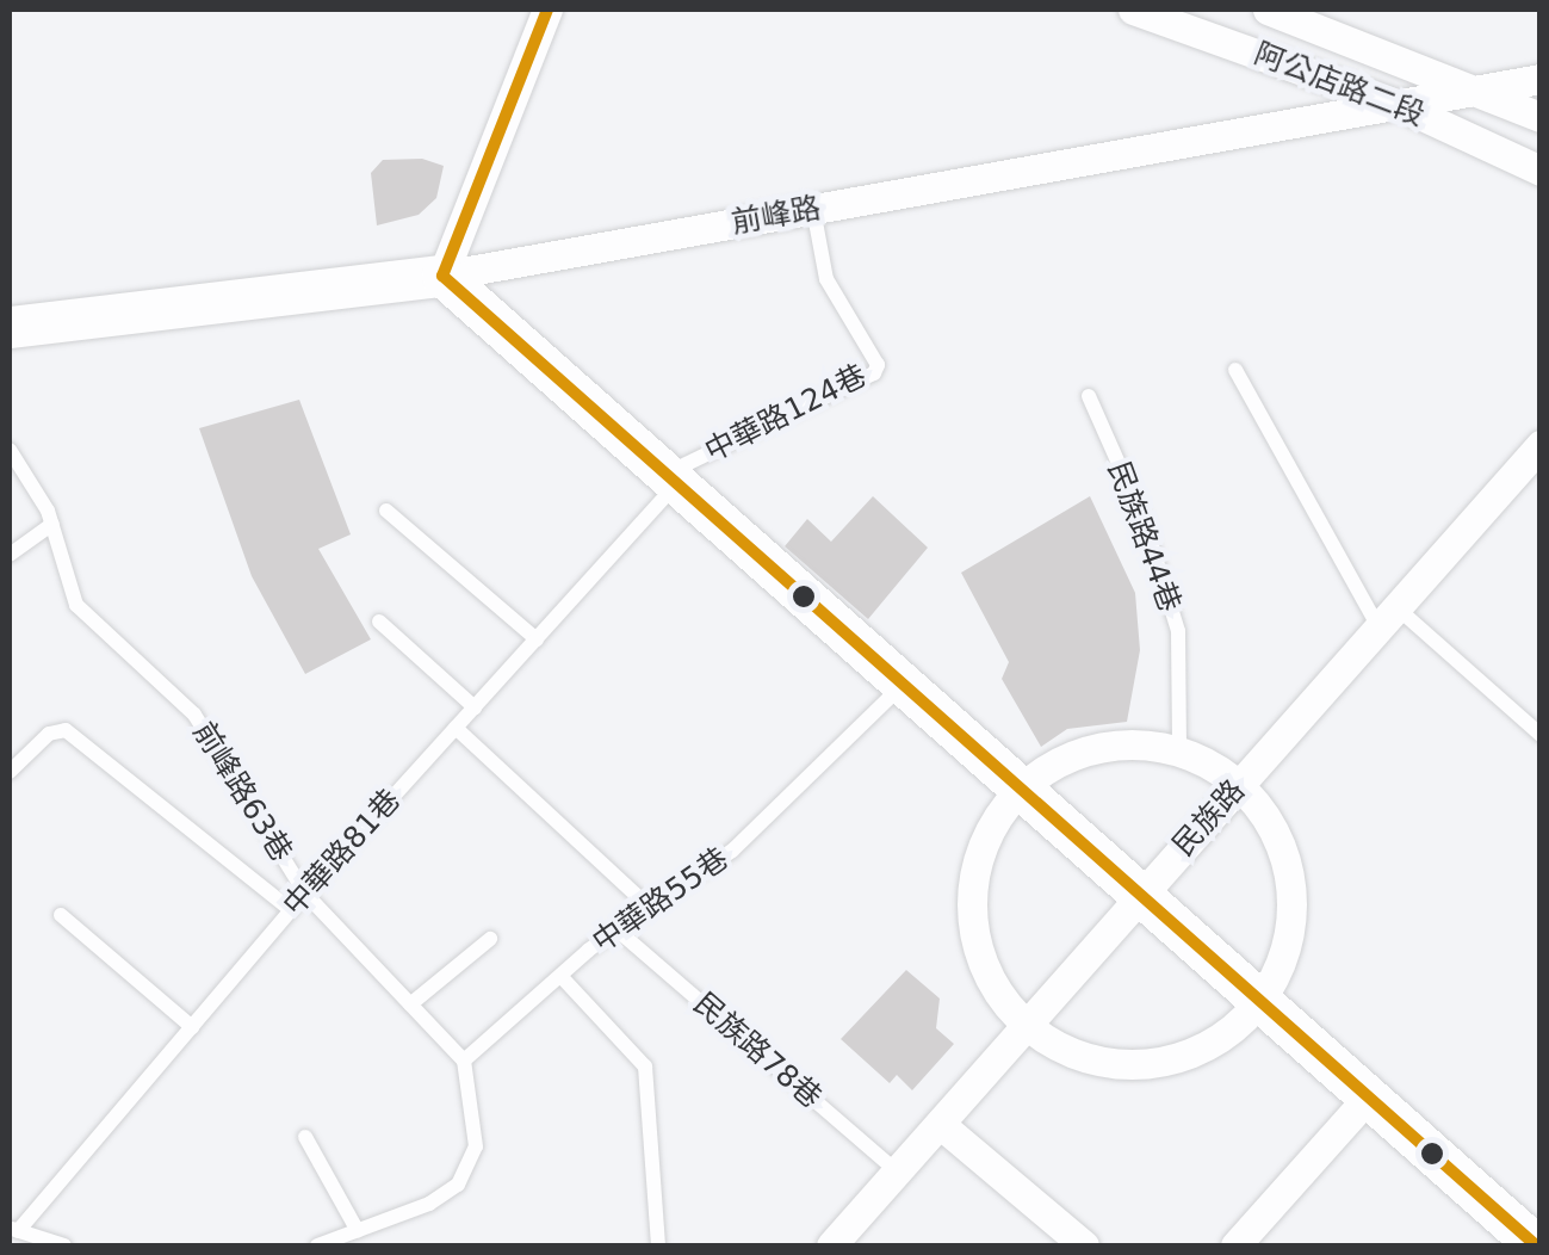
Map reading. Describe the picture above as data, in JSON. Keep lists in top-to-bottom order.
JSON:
{
  "streets": {
    "main road": ["前峰路"],
    "street": ["阿公店路二段", "民族路"],
    "lane": [
      "中華路124巷",
      "民族路44巷",
      "前峰路63巷",
      "中華路81巷",
      "中華路55巷",
      "民族路78巷"
    ]
  },
  "crossings": [
    ["阿公店路二段", "前峰路"],
    ["前峰路", "中華路124巷"],
    ["中華路124巷", "中華路81巷"],
    ["前峰路63巷", "中華路81巷"],
    ["前峰路63巷", "中華路55巷"],
    ["民族路", "民族路78巷"],
    ["中華路55巷", "民族路78巷"]
  ]
}
